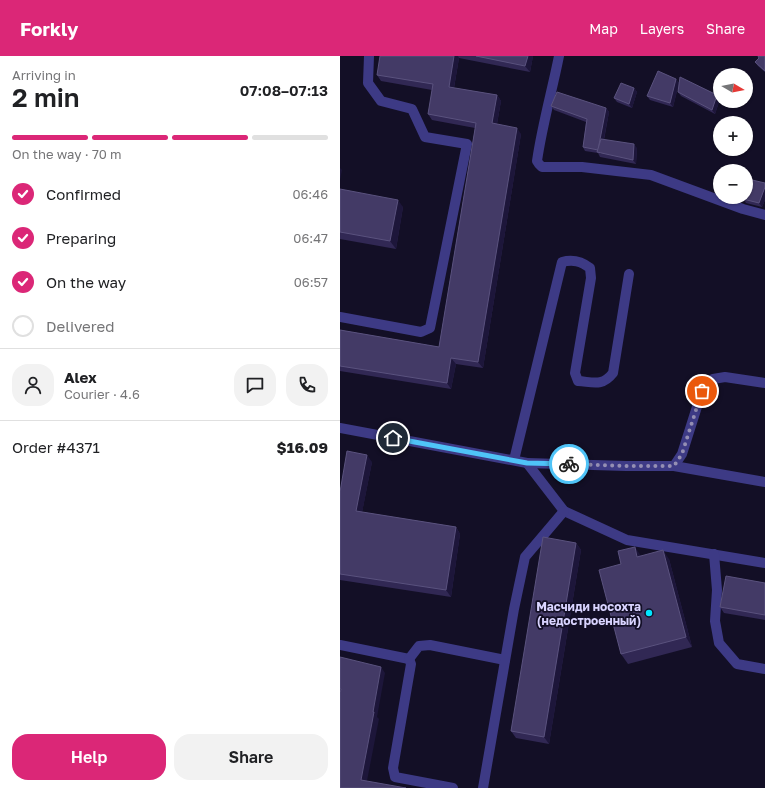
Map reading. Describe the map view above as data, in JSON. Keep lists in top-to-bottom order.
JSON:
{
  "places": ["Масчиди носохта (недостроенный)"],
  "north": "right",
  "page": {
    "header": "Forkly",
    "nav": ["Map", "Layers", "Share"],
    "heading": ["2 min", "Arriving in", "07:08–07:13"],
    "panel": [
      "Alex",
      "Courier · 4.6",
      "Order #4371",
      "$16.09"
    ],
    "map_buttons": ["+", "−"],
    "bar": "On the way · 70 m",
    "list": [
      ["Confirmed", "06:46"],
      ["Preparing", "06:47"],
      ["On the way", "06:57"],
      "Delivered"
    ],
    "buttons": ["Help", "Share"]
  }
}
